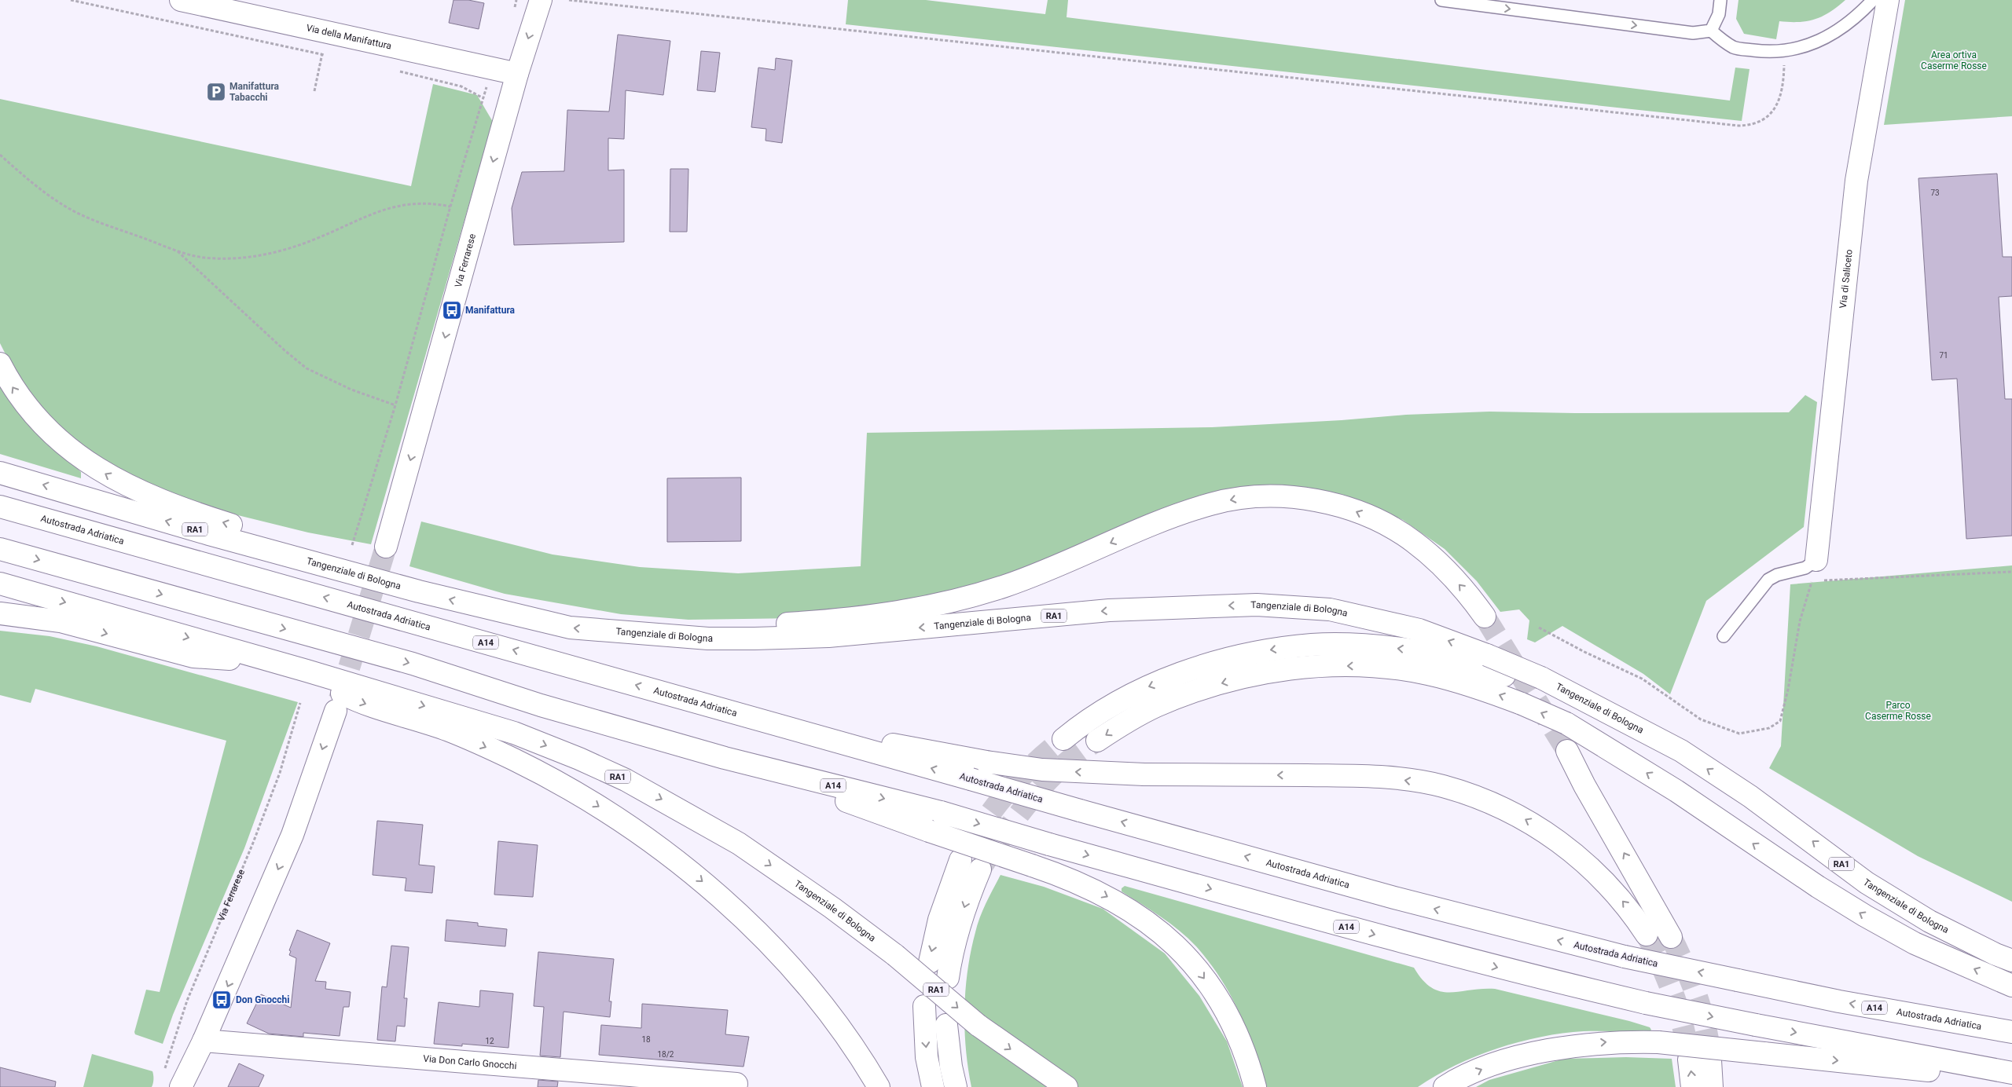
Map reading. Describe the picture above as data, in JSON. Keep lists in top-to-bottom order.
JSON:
{
  "streets": {
    "main road": [
      "Via della Manifattura",
      "Via Ferrarese",
      "Via di Saliceto",
      "Autostrada Adriatica",
      "RA1",
      "Tangenziale di Bologna",
      "A14",
      "Via Don Carlo Gnocchi"
    ]
  },
  "crossings": [
    ["Via della Manifattura", "Via Ferrarese"]
  ],
  "one_way": ["Via Ferrarese"],
  "parks": ["Area ortiva Caserme Rosse", "Parco Caserme Rosse"],
  "places": {
    "parking": ["Manifattura Tabacchi"],
    "bus stop": ["Manifattura", "Don Gnocchi"]
  },
  "house_numbers": [
    "73",
    "71",
    "18",
    "12",
    "18/2"
  ]
}
